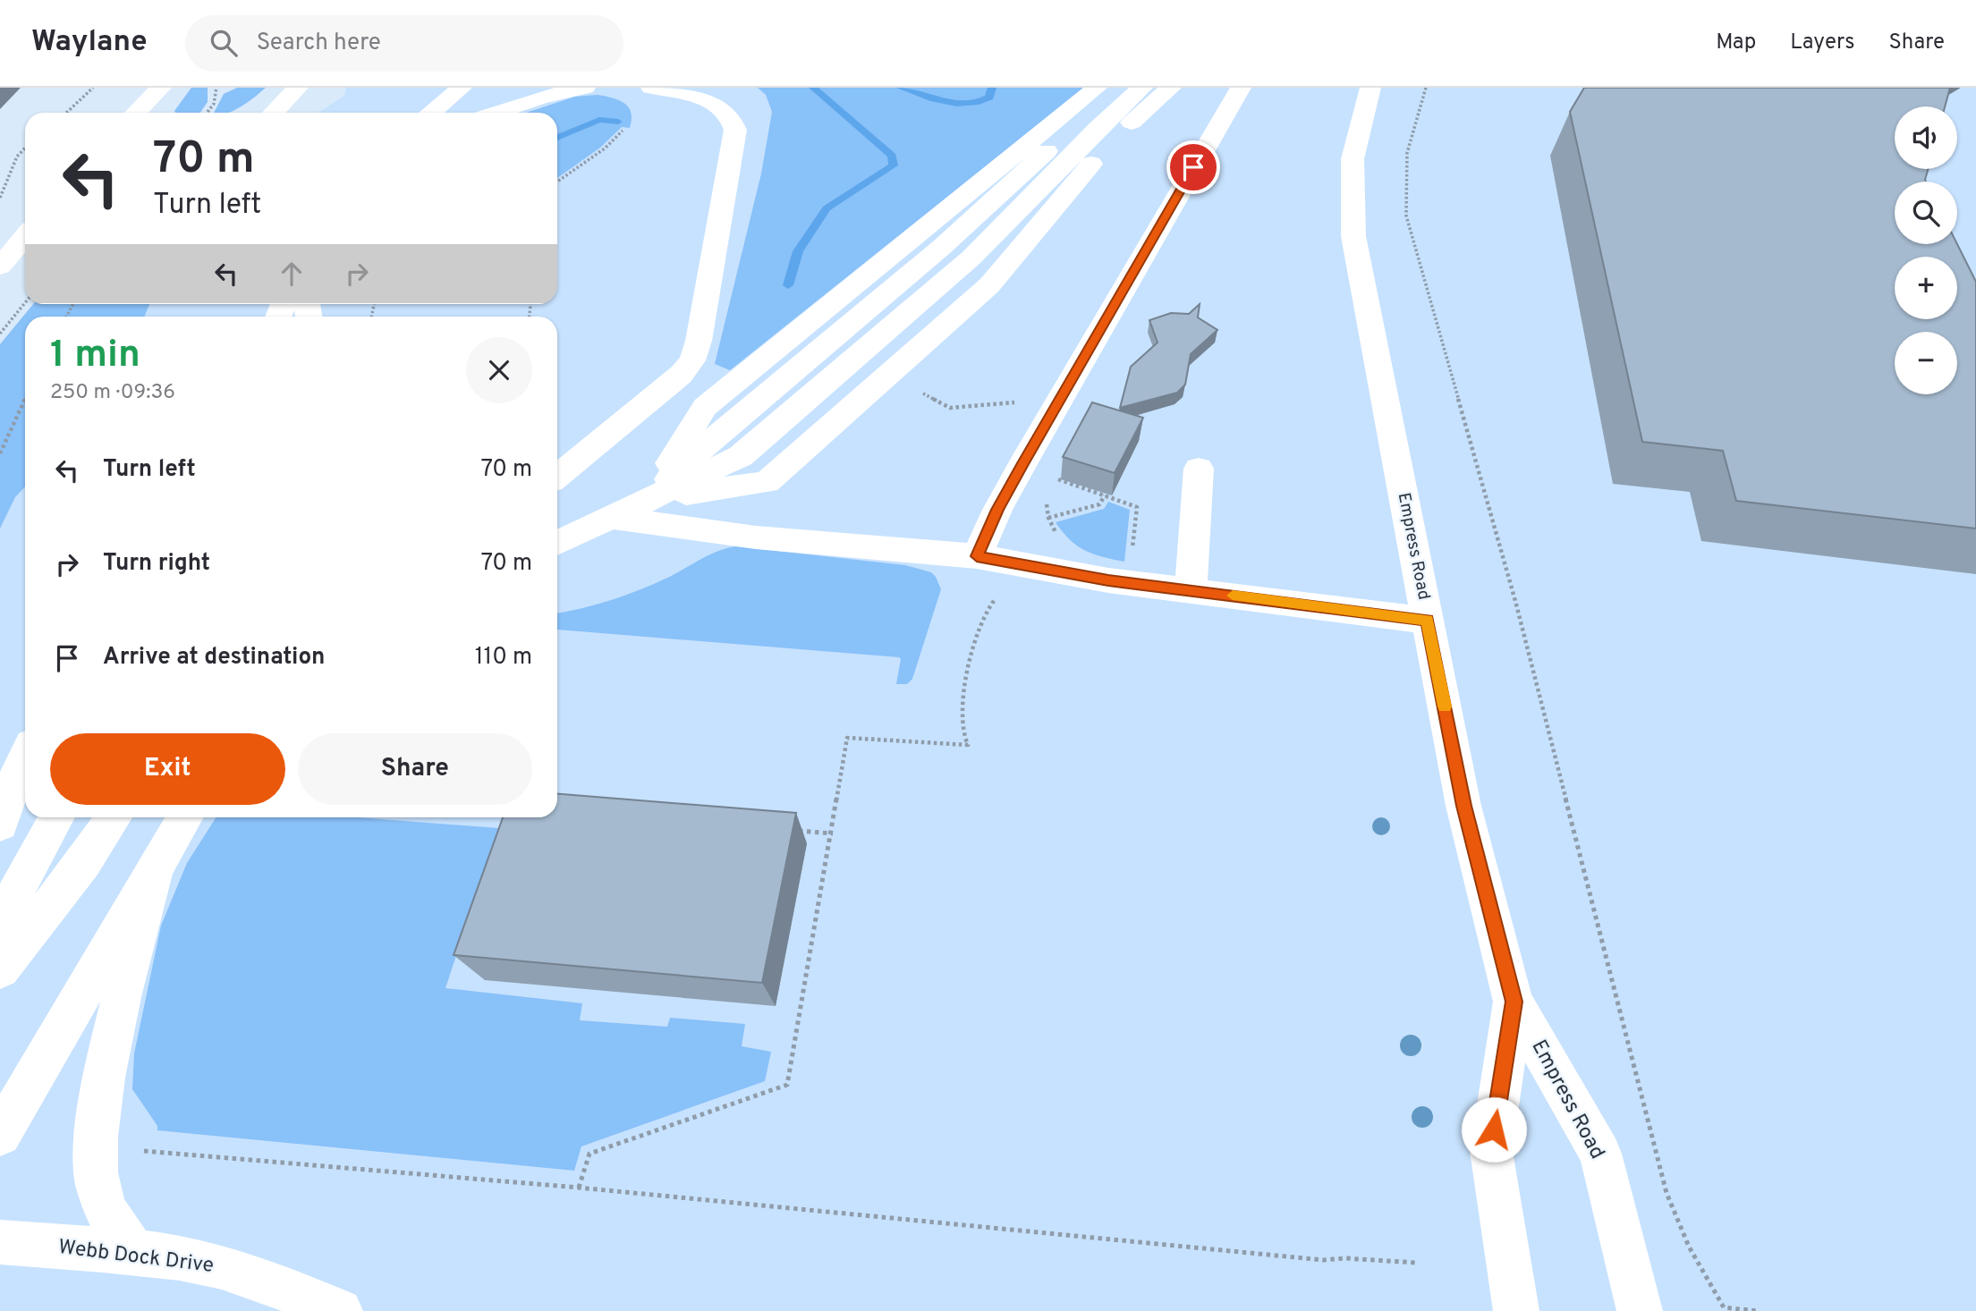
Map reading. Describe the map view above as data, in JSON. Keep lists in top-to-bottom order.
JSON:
{
  "streets": {
    "street": ["Empress Road", "Webb Dock Drive"]
  },
  "page": {
    "header": "Waylane",
    "search": "Search here",
    "nav": ["Map", "Layers", "Share"],
    "map_buttons": ["+", "−"],
    "turn": ["70 m", "Turn left"],
    "heading": ["1 min", "250 m · 09:36"],
    "list": [
      {
        "name": "Turn left",
        "value": "70 m"
      },
      {
        "name": "Turn right",
        "value": "70 m"
      },
      {
        "name": "Arrive at destination",
        "value": "110 m"
      }
    ],
    "buttons": ["Exit", "Share"]
  }
}
